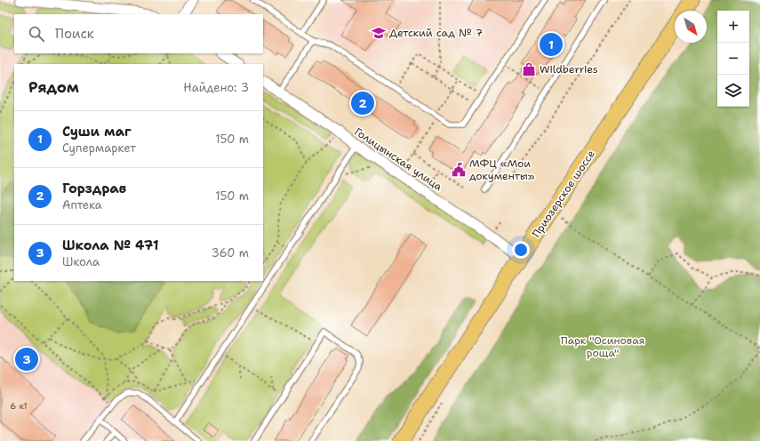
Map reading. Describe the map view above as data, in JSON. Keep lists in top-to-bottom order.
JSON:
{
  "streets": {
    "main road": ["Приозерское шоссе"],
    "street": ["Голицынская улица"]
  },
  "crossings": [
    ["Голицынская улица", "Приозерское шоссе"]
  ],
  "parks": ["Парк \"Осиновая роща\""],
  "places": {
    "school or university": ["Детский сад № 7"],
    "shop": ["Wildberries"],
    "public building": ["МФЦ «Мои документы»"]
  },
  "house_numbers": ["6 к1"],
  "north": "bottom right",
  "page": {
    "map_buttons": ["+", "−"],
    "search": "Поиск",
    "pins": ["1", "2", "3"],
    "heading": ["Рядом", "Найдено: 3"],
    "list": [
      {
        "mark": "1",
        "name": "Суши маг",
        "note": "Супермаркет",
        "value": "150 m"
      },
      {
        "mark": "2",
        "name": "Горздрав",
        "note": "Аптека",
        "value": "150 m"
      },
      {
        "mark": "3",
        "name": "Школа № 471",
        "note": "Школа",
        "value": "360 m"
      }
    ]
  }
}
